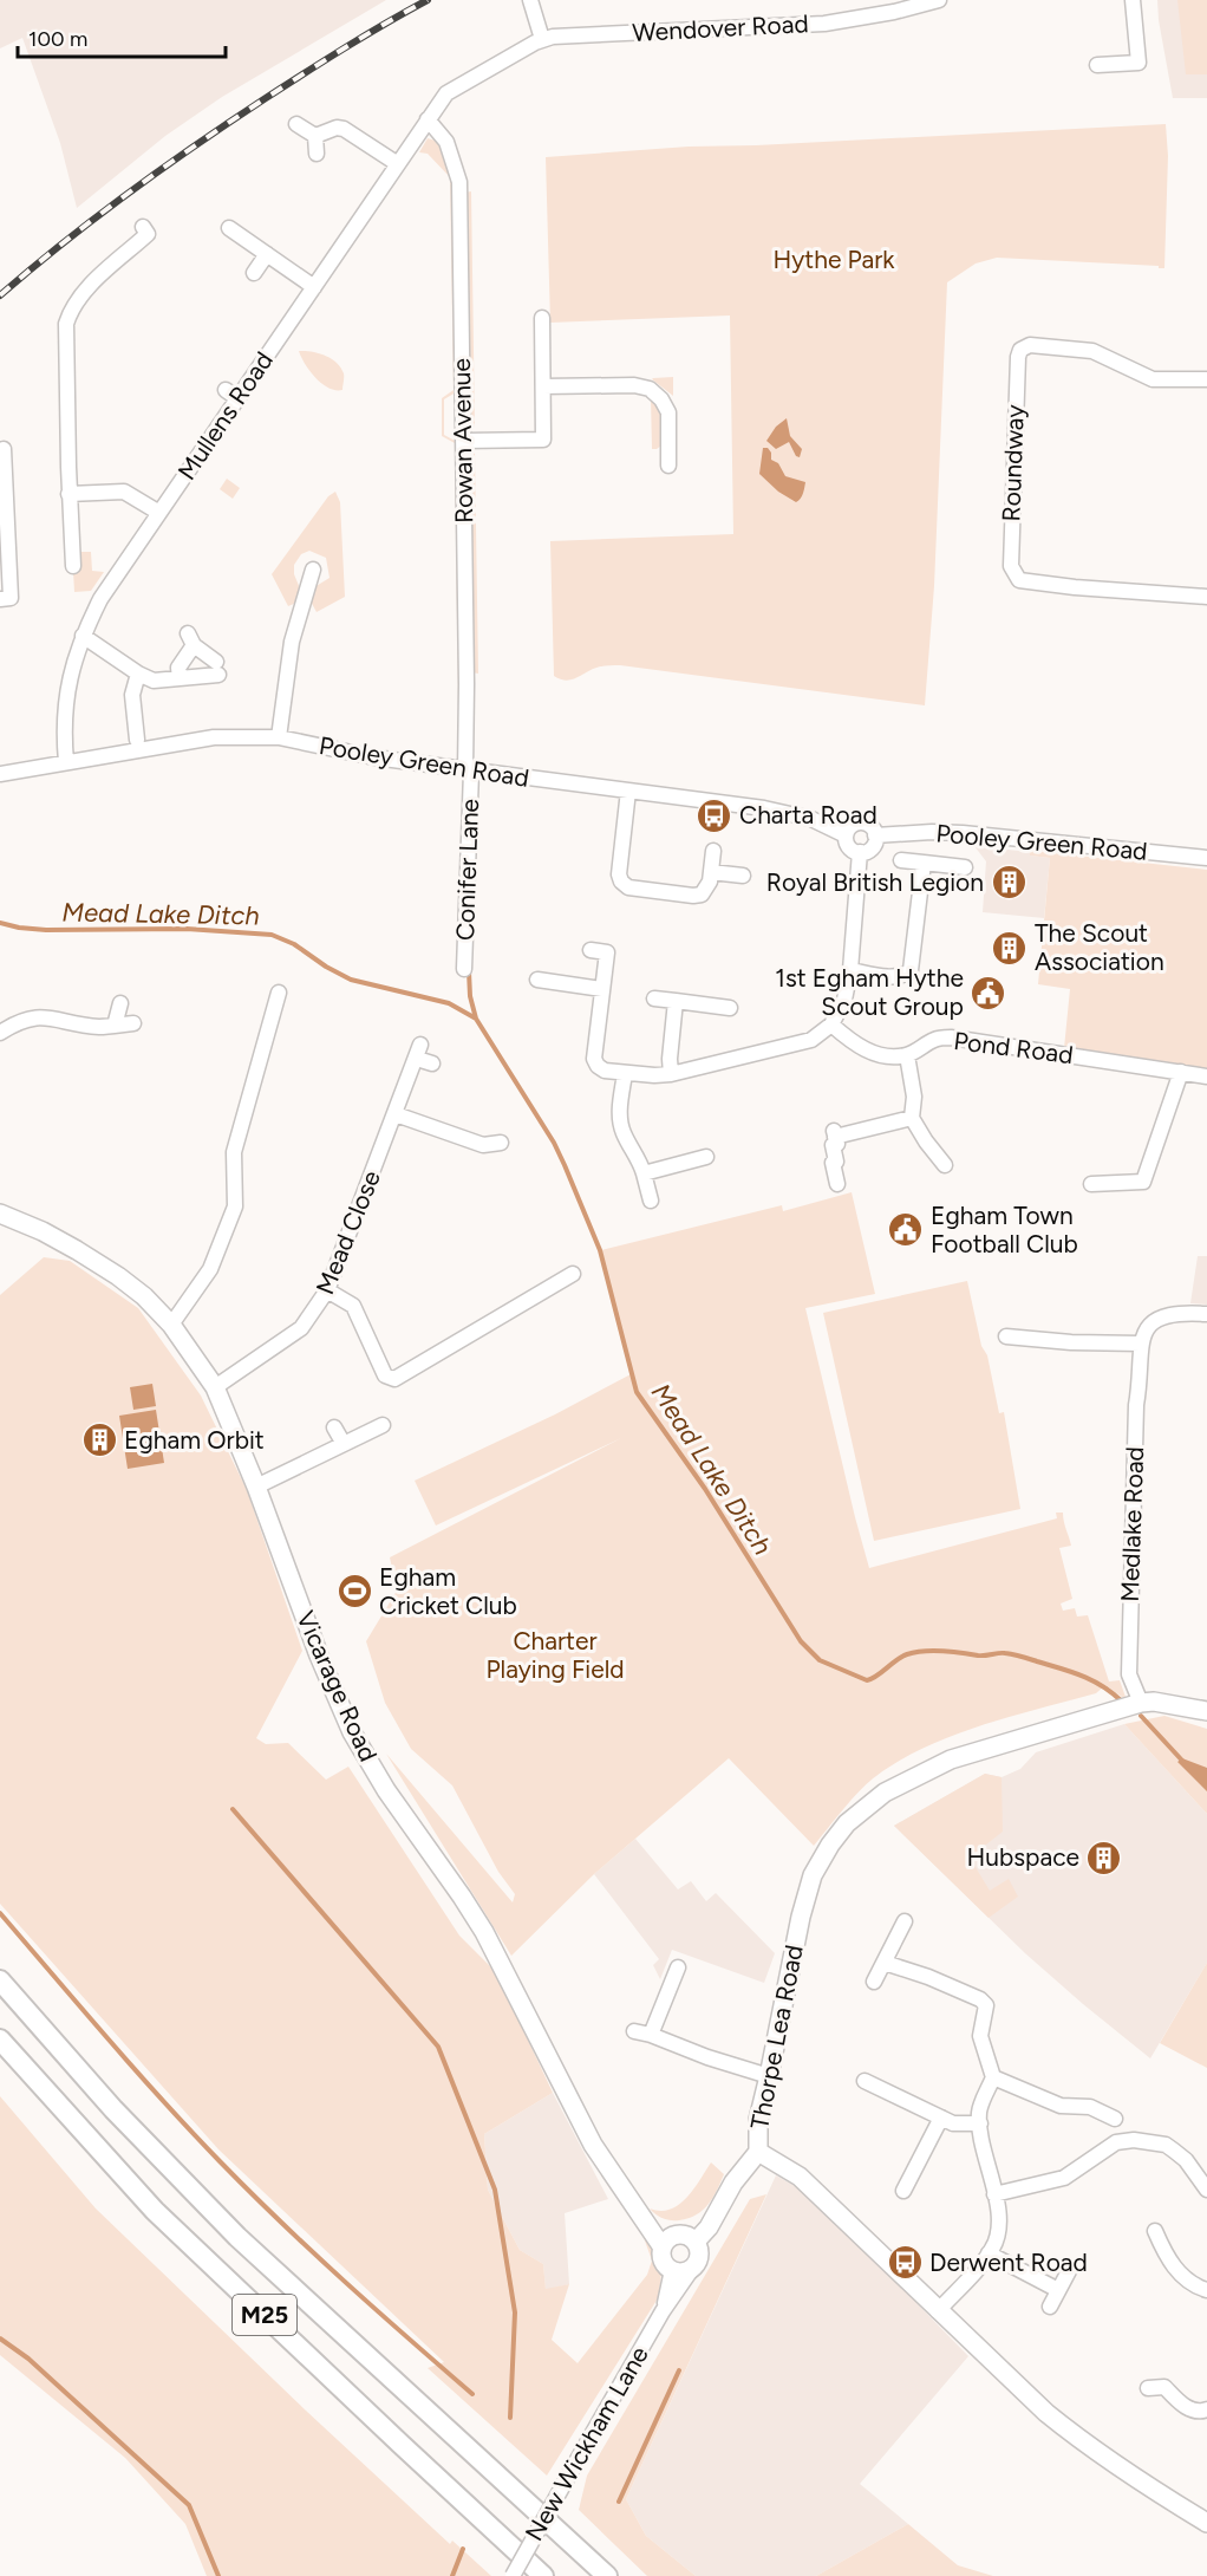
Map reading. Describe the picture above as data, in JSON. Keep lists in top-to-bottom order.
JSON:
{
  "streets": {
    "highway": ["M25"],
    "main road": ["Vicarage Road", "Thorpe Lea Road"],
    "street": [
      "Wendover Road",
      "Mullens Road",
      "Rowan Avenue",
      "Roundway",
      "Pooley Green Road",
      "Conifer Lane",
      "Pond Road",
      "Mead Close",
      "Medlake Road",
      "New Wickham Lane"
    ]
  },
  "crossings": [
    ["Wendover Road", "Mullens Road"],
    ["Mullens Road", "Rowan Avenue"],
    ["Mullens Road", "Pooley Green Road"],
    ["Rowan Avenue", "Pooley Green Road"],
    ["Rowan Avenue", "Conifer Lane"],
    ["Pooley Green Road", "Conifer Lane"],
    ["Mead Close", "Vicarage Road"],
    ["Medlake Road", "Thorpe Lea Road"],
    ["Vicarage Road", "New Wickham Lane"]
  ],
  "water": ["Mead Lake Ditch"],
  "parks": ["Hythe Park", "Charter Playing Field"],
  "places": {
    "bus stop": ["Charta Road", "Derwent Road"],
    "building": [
      "Royal British Legion",
      "The Scout Association",
      "Egham Orbit",
      "Hubspace"
    ],
    "public building": ["1st Egham Hythe Scout Group", "Egham Town Football Club"],
    "sports": ["Egham Cricket Club"]
  },
  "scale_bar": "100 m"
}
